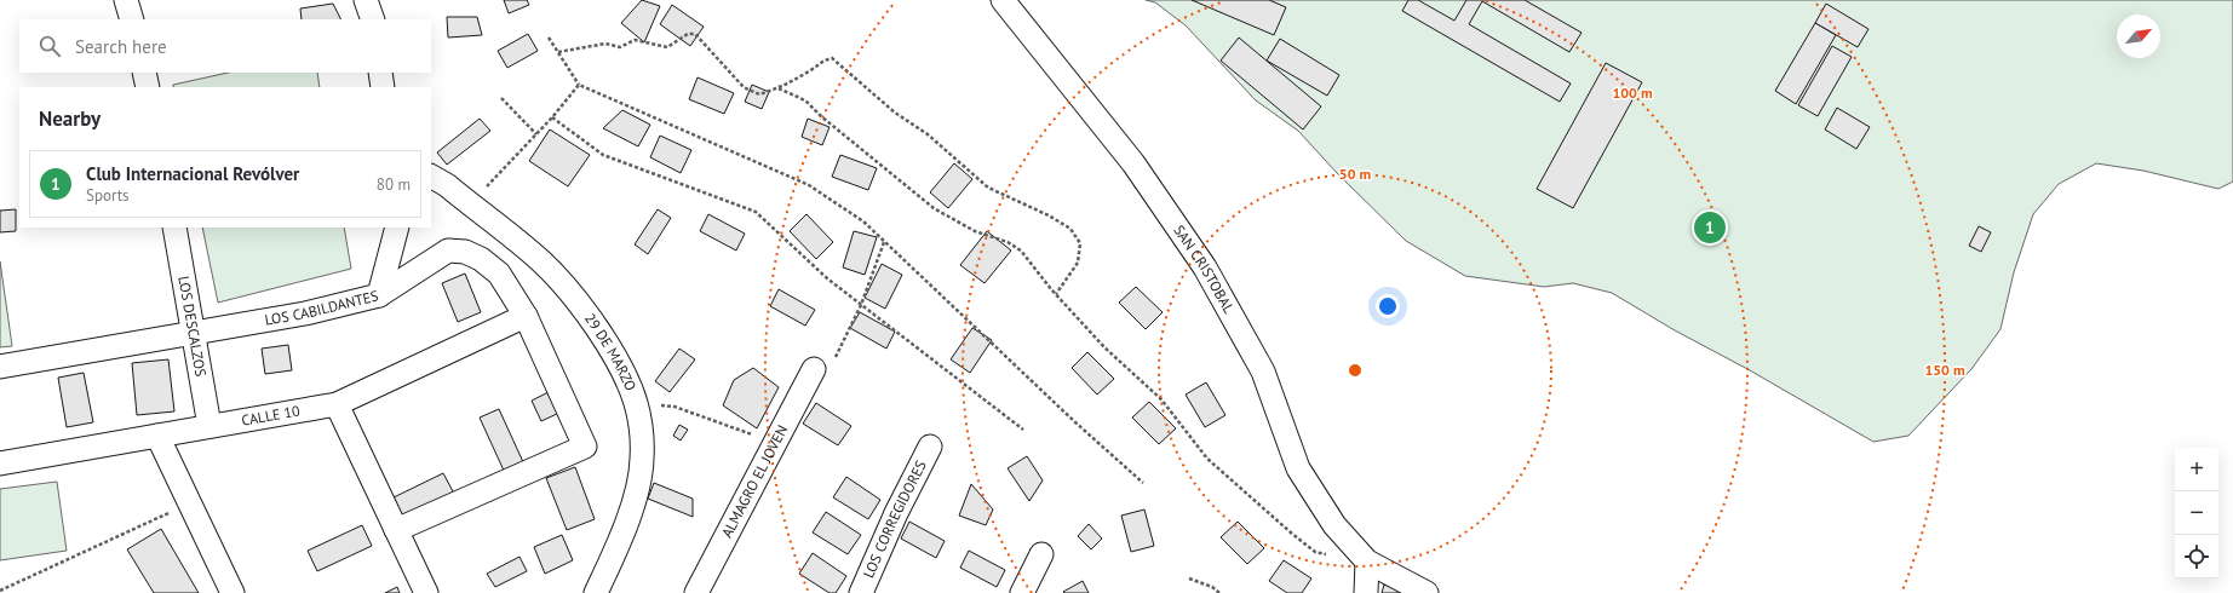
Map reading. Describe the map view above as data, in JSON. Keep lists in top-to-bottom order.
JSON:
{
  "streets": {
    "street": [
      "SAN CRISTOBAL",
      "LOS CABILDANTES",
      "LOS DESCALZOS",
      "29 DE MARZO",
      "CALLE 10",
      "ALMAGRO EL JOVEN",
      "LOS CORREGIDORES"
    ]
  },
  "crossings": [
    ["LOS CABILDANTES", "LOS DESCALZOS"],
    ["LOS DESCALZOS", "CALLE 10"]
  ],
  "north": "top right",
  "page": {
    "search": "Search here",
    "heading": "Nearby",
    "list": [
      {
        "mark": "1",
        "name": "Club Internacional Revólver",
        "note": "Sports",
        "value": "80 m"
      }
    ],
    "pins": "1",
    "map_buttons": ["+", "−"]
  },
  "rings": ["100 m", "50 m", "150 m"]
}
